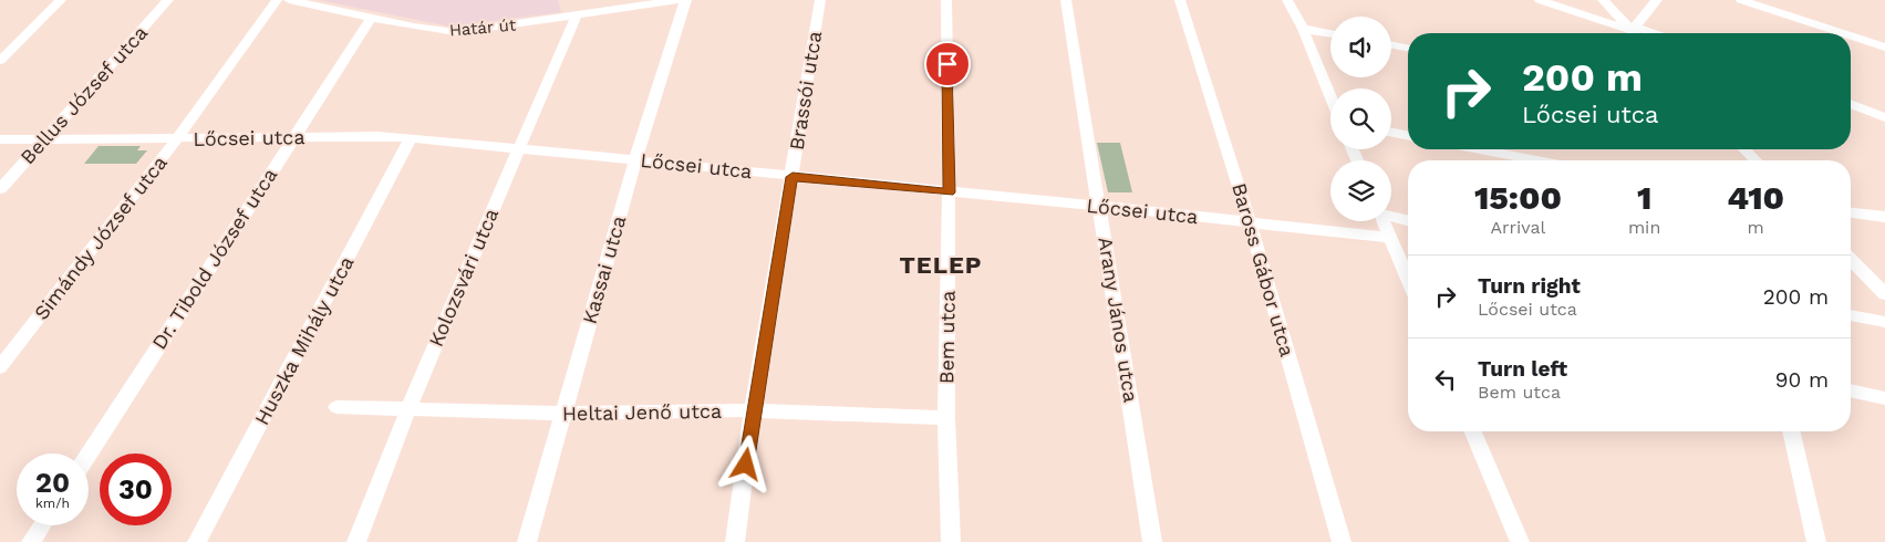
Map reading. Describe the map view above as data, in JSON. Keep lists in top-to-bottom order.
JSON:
{
  "streets": {
    "street": [
      "Határ út",
      "Brassói utca",
      "Bellus József utca",
      "Lőcsei utca",
      "Simándy József utca",
      "Dr. Tibold József utca",
      "Kassai utca",
      "Baross Gábor utca",
      "Kolozsvári utca",
      "Arany János utca",
      "Bem utca",
      "Huszka Mihály utca",
      "Heltai Jenő utca"
    ]
  },
  "crossings": [
    ["Határ út", "Dr. Tibold József utca"],
    ["Határ út", "Kolozsvári utca"],
    ["Brassói utca", "Lőcsei utca"],
    ["Brassói utca", "Heltai Jenő utca"],
    ["Bellus József utca", "Lőcsei utca"],
    ["Lőcsei utca", "Simándy József utca"],
    ["Lőcsei utca", "Dr. Tibold József utca"],
    ["Lőcsei utca", "Kassai utca"],
    ["Lőcsei utca", "Baross Gábor utca"],
    ["Lőcsei utca", "Kolozsvári utca"],
    ["Lőcsei utca", "Arany János utca"],
    ["Lőcsei utca", "Bem utca"],
    ["Lőcsei utca", "Huszka Mihály utca"],
    ["Kassai utca", "Heltai Jenő utca"],
    ["Kolozsvári utca", "Heltai Jenő utca"],
    ["Bem utca", "Heltai Jenő utca"]
  ],
  "districts": ["TELEP"],
  "page": {
    "turn": ["200 m", "Lőcsei utca"],
    "eta": [
      "15:00",
      "Arrival",
      "1",
      "min",
      "410",
      "m"
    ],
    "list": [
      {
        "name": "Turn right",
        "note": "Lőcsei utca",
        "value": "200 m"
      },
      {
        "name": "Turn left",
        "note": "Bem utca",
        "value": "90 m"
      }
    ],
    "speed": "20 km/h",
    "limit": "30"
  }
}
